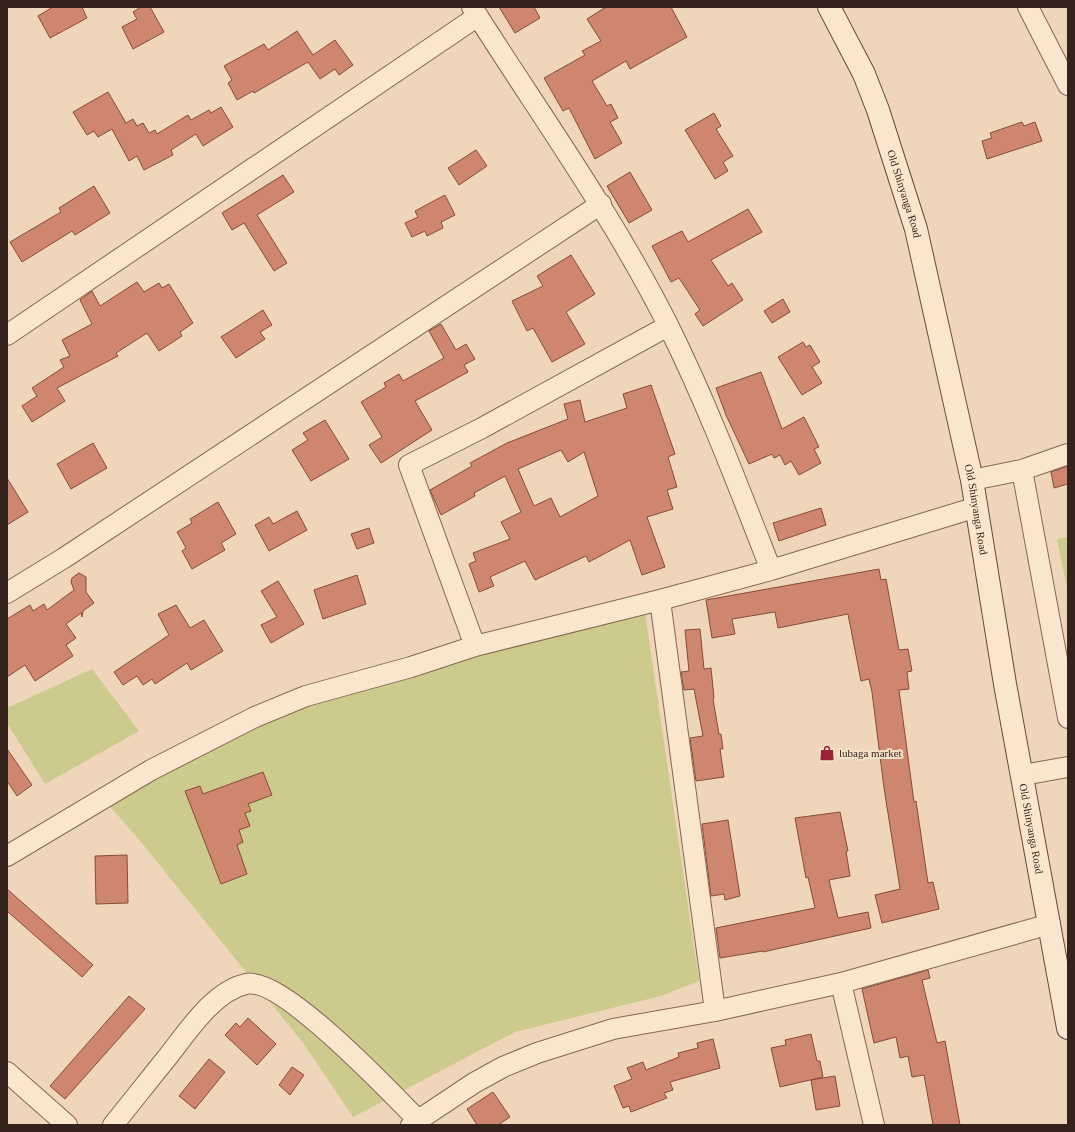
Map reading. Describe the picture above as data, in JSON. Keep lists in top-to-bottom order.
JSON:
{
  "streets": {
    "main road": ["Old Shinyanga Road"]
  },
  "places": {
    "shop": ["lubaga market"]
  }
}
